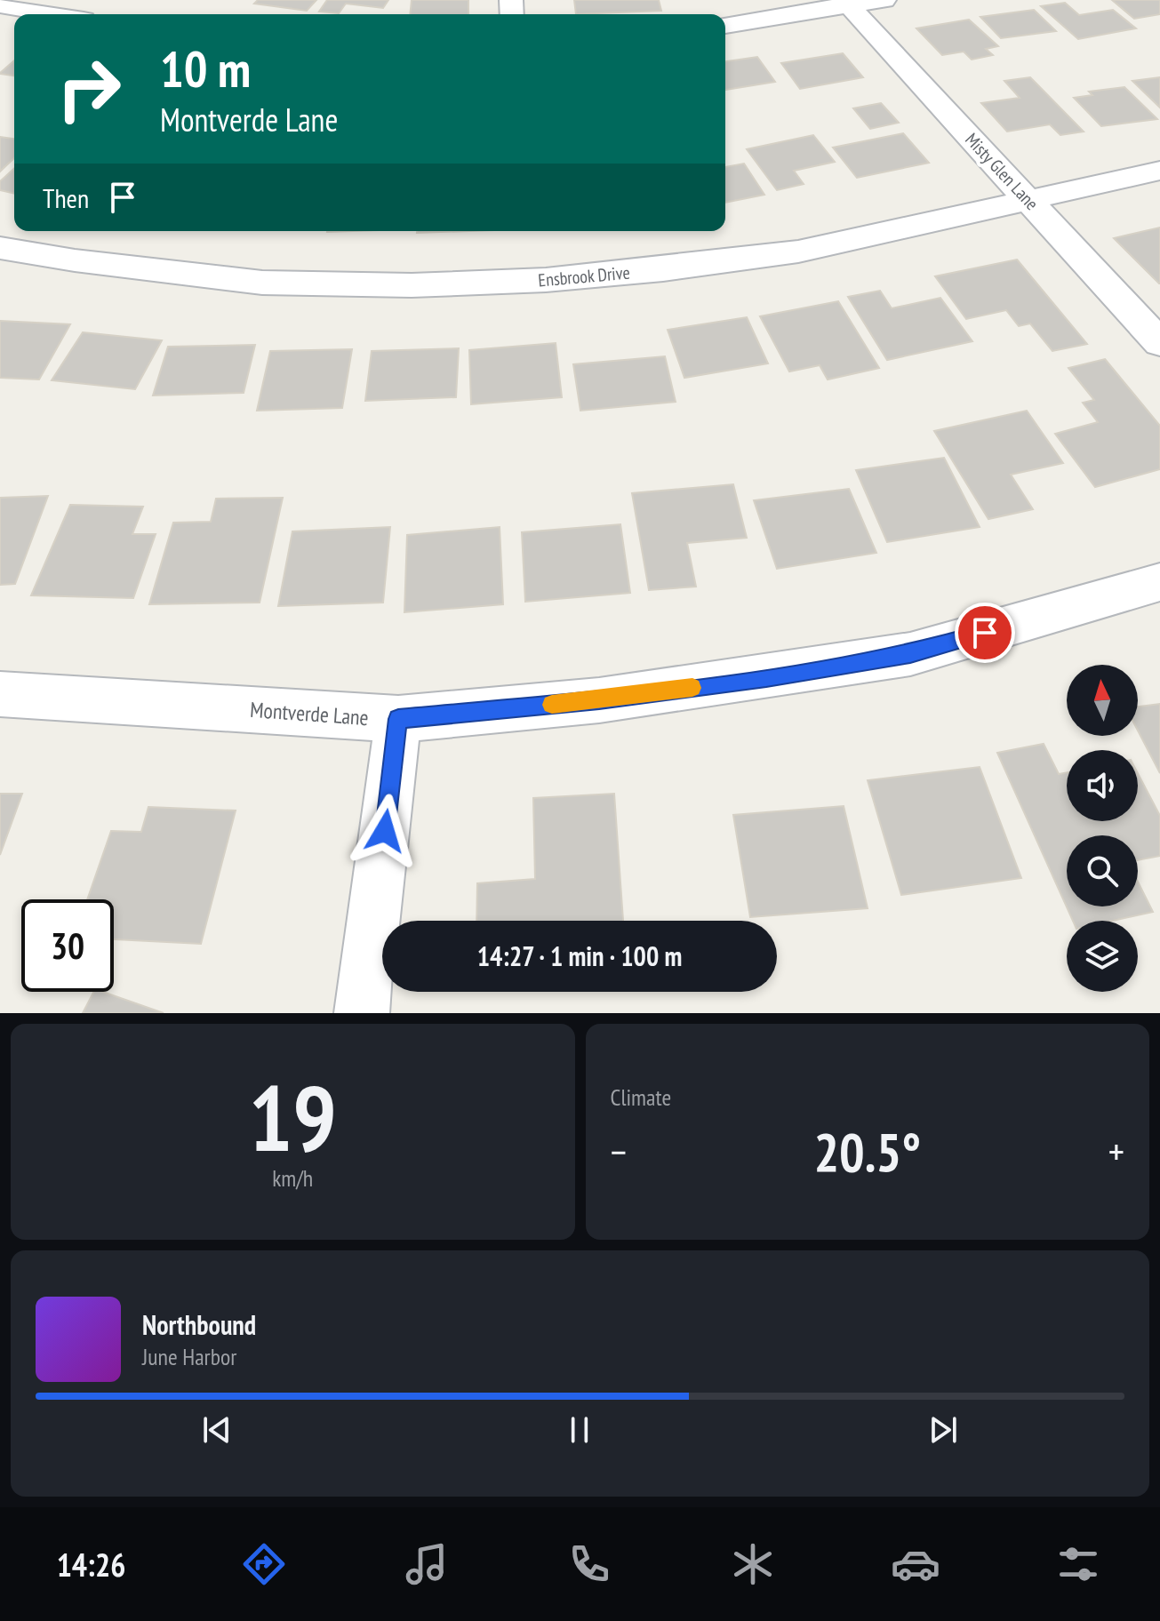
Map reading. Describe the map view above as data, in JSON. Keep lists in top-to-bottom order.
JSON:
{
  "streets": {
    "street": ["Misty Glen Lane", "Ensbrook Drive", "Montverde Lane"]
  },
  "crossings": [
    ["Misty Glen Lane", "Ensbrook Drive"]
  ],
  "north": "top",
  "page": {
    "turn": ["10 m", "Montverde Lane"],
    "then": "Then",
    "limit": "30",
    "trip": "14:27 · 1 min · 100 m",
    "tile": [
      ["19", "km/h"],
      "Climate"
    ],
    "heat": ["−", "20.5°", "+"],
    "song": ["Northbound", "June Harbor"],
    "tabs": "14:26"
  }
}
